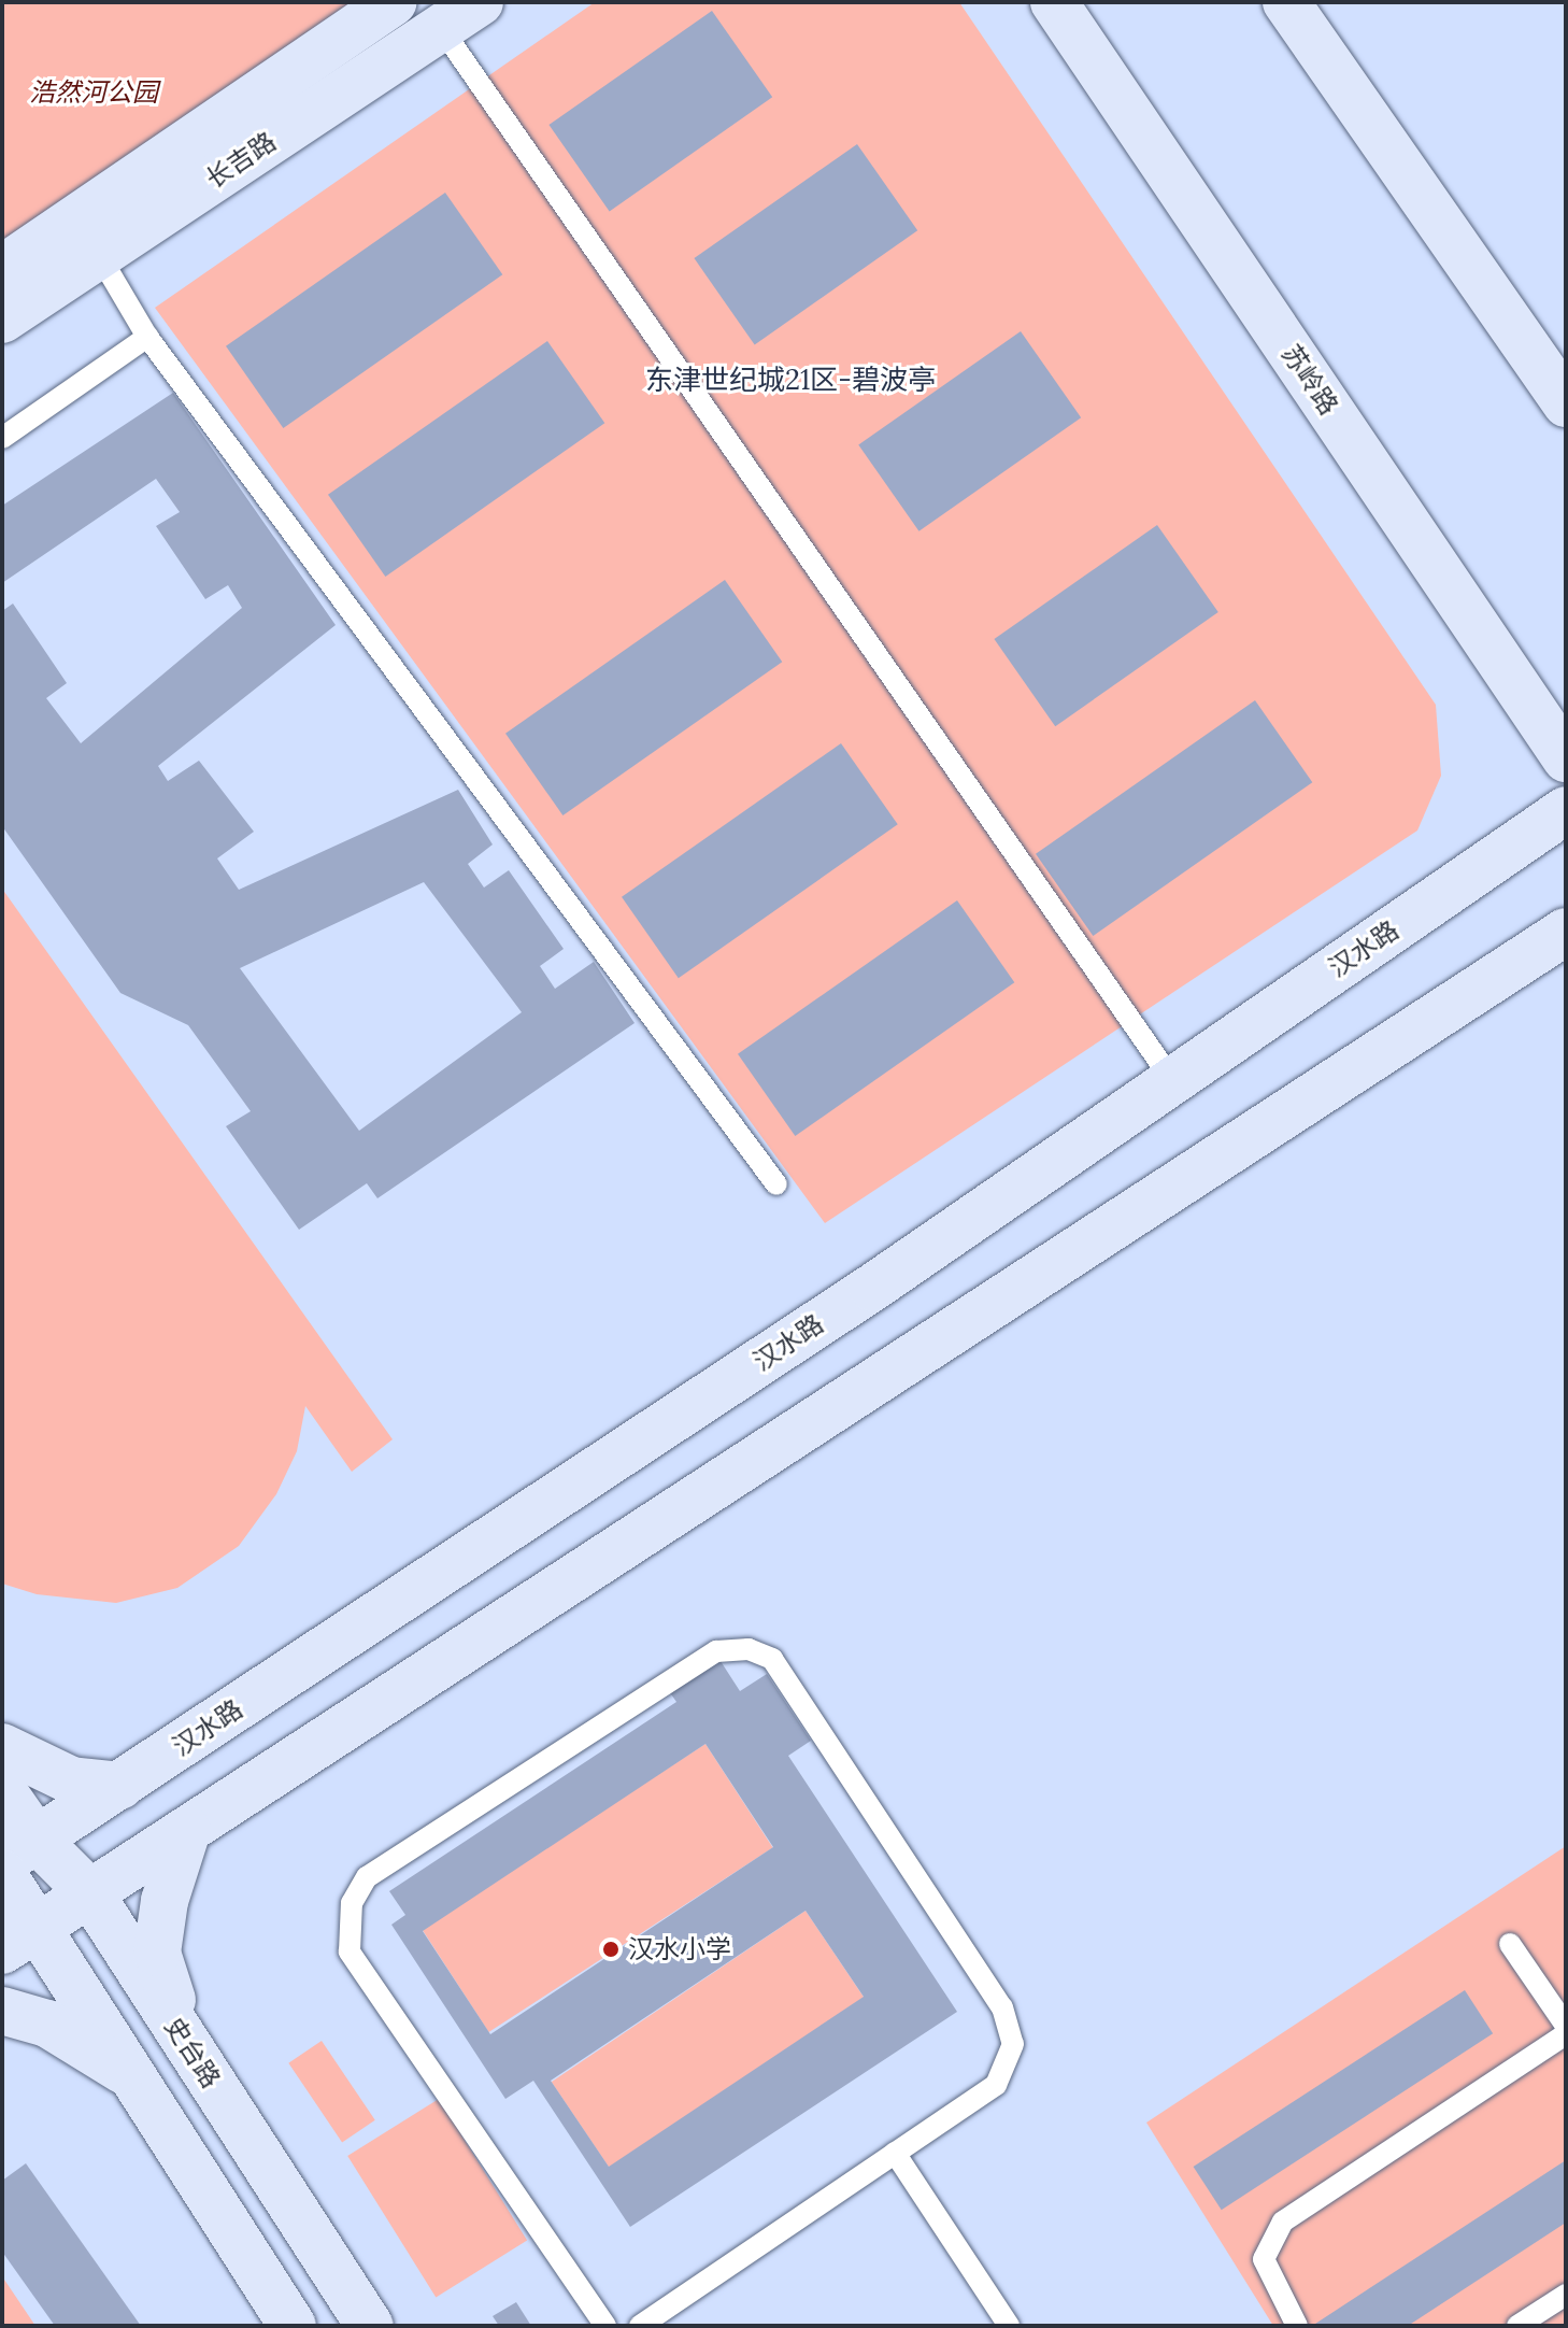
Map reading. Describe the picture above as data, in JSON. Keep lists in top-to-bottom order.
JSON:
{
  "streets": {
    "main road": [
      "长吉路",
      "苏岭路",
      "汉水路",
      "史台路"
    ]
  },
  "crossings": [
    ["汉水路", "史台路"]
  ],
  "districts": ["东津世纪城21区-碧波亭"],
  "parks": ["浩然河公园"],
  "places": ["汉水小学"]
}
